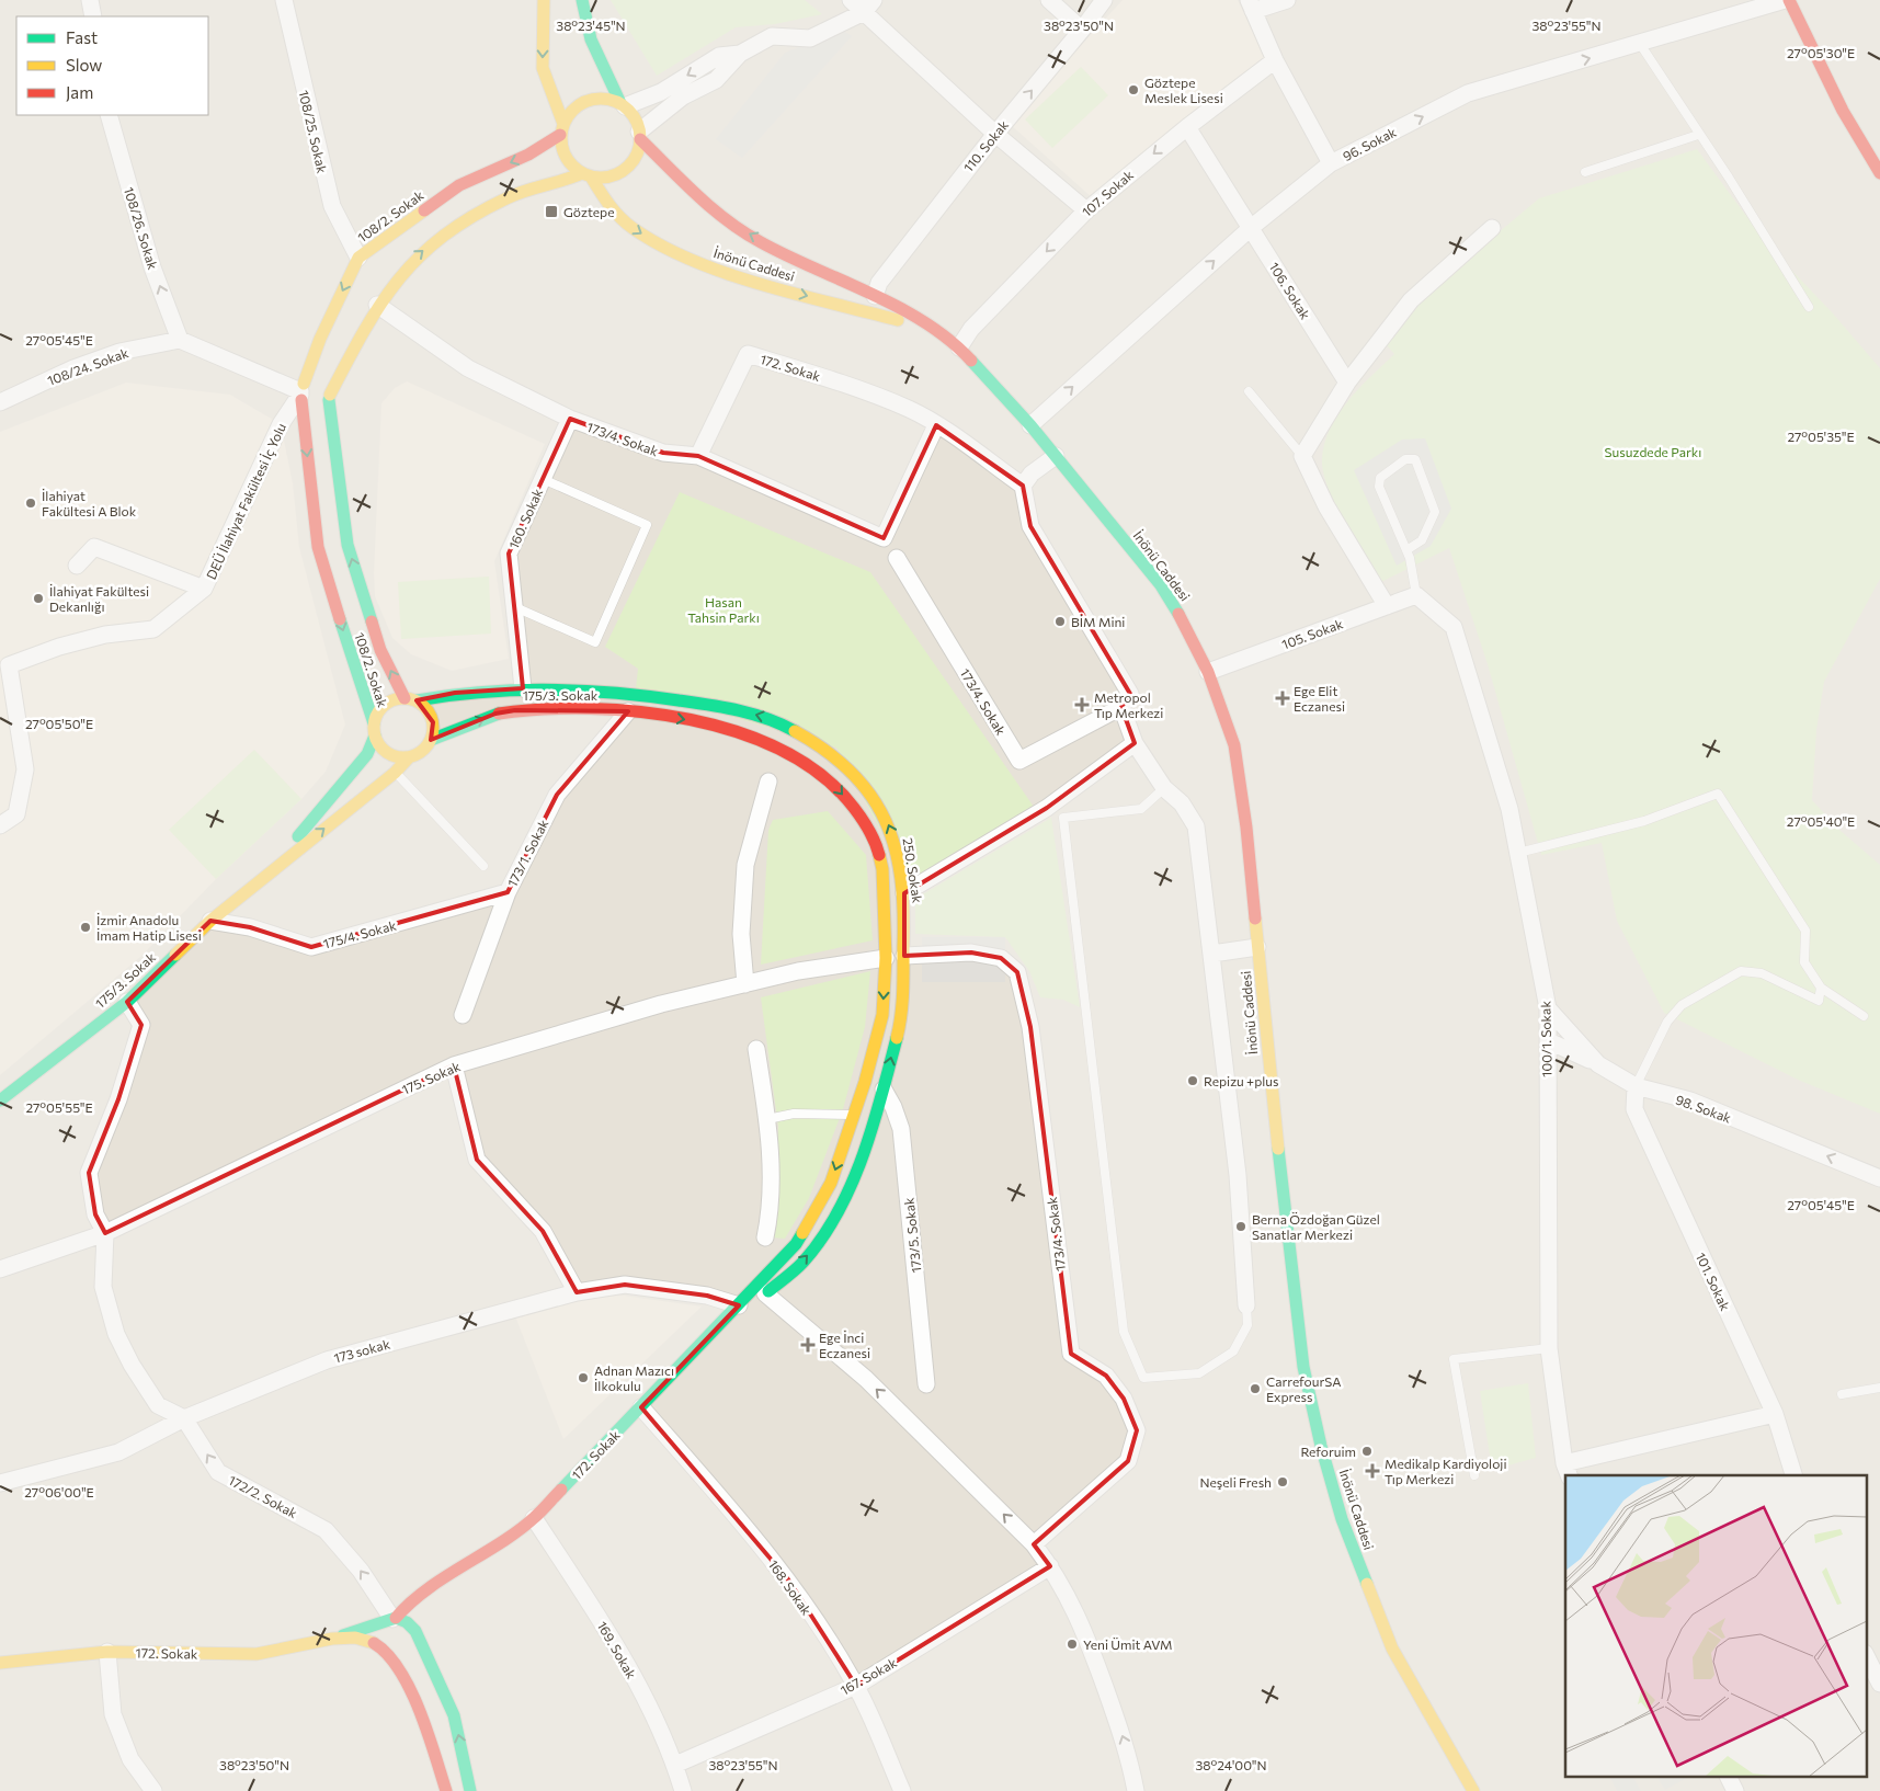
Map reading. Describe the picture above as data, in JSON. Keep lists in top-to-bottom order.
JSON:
{
  "streets": {
    "main road": [
      "108/2. Sokak",
      "İnönü Caddesi",
      "172. Sokak",
      "175/3. Sokak",
      "250. Sokak"
    ],
    "street": [
      "108/25. Sokak",
      "96. Sokak",
      "110. Sokak",
      "107. Sokak",
      "108/26. Sokak",
      "106. Sokak",
      "108/24. Sokak",
      "173/4. Sokak",
      "DEÜ İlahiyat Fakültesi İç Yolu",
      "160. Sokak",
      "105. Sokak",
      "173/1. Sokak",
      "175/4. Sokak",
      "100/1. Sokak",
      "175. Sokak",
      "98. Sokak",
      "173/5. Sokak",
      "101. Sokak",
      "173 sokak",
      "172/2. Sokak",
      "168. Sokak",
      "169. Sokak",
      "167. Sokak"
    ]
  },
  "crossings": [
    ["108/25. Sokak", "108/2. Sokak"],
    ["96. Sokak", "İnönü Caddesi"],
    ["96. Sokak", "106. Sokak"],
    ["110. Sokak", "İnönü Caddesi"],
    ["107. Sokak", "İnönü Caddesi"],
    ["107. Sokak", "106. Sokak"],
    ["108/2. Sokak", "İnönü Caddesi"],
    ["108/2. Sokak", "DEÜ İlahiyat Fakültesi İç Yolu"],
    ["108/2. Sokak", "175/3. Sokak"],
    ["108/26. Sokak", "108/24. Sokak"],
    ["İnönü Caddesi", "105. Sokak"],
    ["172. Sokak", "173/4. Sokak"],
    ["172. Sokak", "173 sokak"],
    ["172. Sokak", "172/2. Sokak"],
    ["172. Sokak", "168. Sokak"],
    ["172. Sokak", "169. Sokak"],
    ["173/4. Sokak", "160. Sokak"],
    ["173/4. Sokak", "250. Sokak"],
    ["160. Sokak", "175/3. Sokak"],
    ["160. Sokak", "250. Sokak"],
    ["105. Sokak", "100/1. Sokak"],
    ["175/3. Sokak", "173/1. Sokak"],
    ["175/3. Sokak", "250. Sokak"],
    ["175/3. Sokak", "175/4. Sokak"],
    ["173/1. Sokak", "175/4. Sokak"],
    ["250. Sokak", "173/5. Sokak"],
    ["100/1. Sokak", "98. Sokak"],
    ["98. Sokak", "101. Sokak"],
    ["173 sokak", "172/2. Sokak"],
    ["168. Sokak", "167. Sokak"],
    ["169. Sokak", "167. Sokak"]
  ],
  "one_way": [
    "96. Sokak",
    "110. Sokak",
    "107. Sokak",
    "108/26. Sokak",
    "98. Sokak",
    "172/2. Sokak"
  ],
  "parks": ["Susuzdede Parkı", "Hasan Tahsin Parkı"],
  "places": {
    "other": [
      "Göztepe Meslek Lisesi",
      "İlahiyat Fakültesi A Blok",
      "İlahiyat Fakültesi Dekanlığı",
      "BİM Mini",
      "İzmir Anadolu İmam Hatip Lisesi",
      "Repizu +plus",
      "Berna Özdoğan Güzel Sanatlar Merkezi",
      "Adnan Mazıcı İlkokulu",
      "CarrefourSA Express",
      "Reforuim",
      "Neşeli Fresh",
      "Yeni Ümit AVM"
    ],
    "transit": ["Göztepe"],
    "health": [
      "Ege Elit Eczanesi",
      "Metropol Tıp Merkezi",
      "Ege İnci Eczanesi",
      "Medikalp Kardiyoloji Tıp Merkezi"
    ]
  },
  "legend": ["Fast", "Slow", "Jam"],
  "coordinates": [
    "38°23'45\"N",
    "38°23'50\"N",
    "38°23'55\"N",
    "27°05'30\"E",
    "27°05'45\"E",
    "27°05'35\"E",
    "27°05'50\"E",
    "27°05'40\"E",
    "27°05'55\"E",
    "27°06'00\"E",
    "38°24'00\"N"
  ]
}
